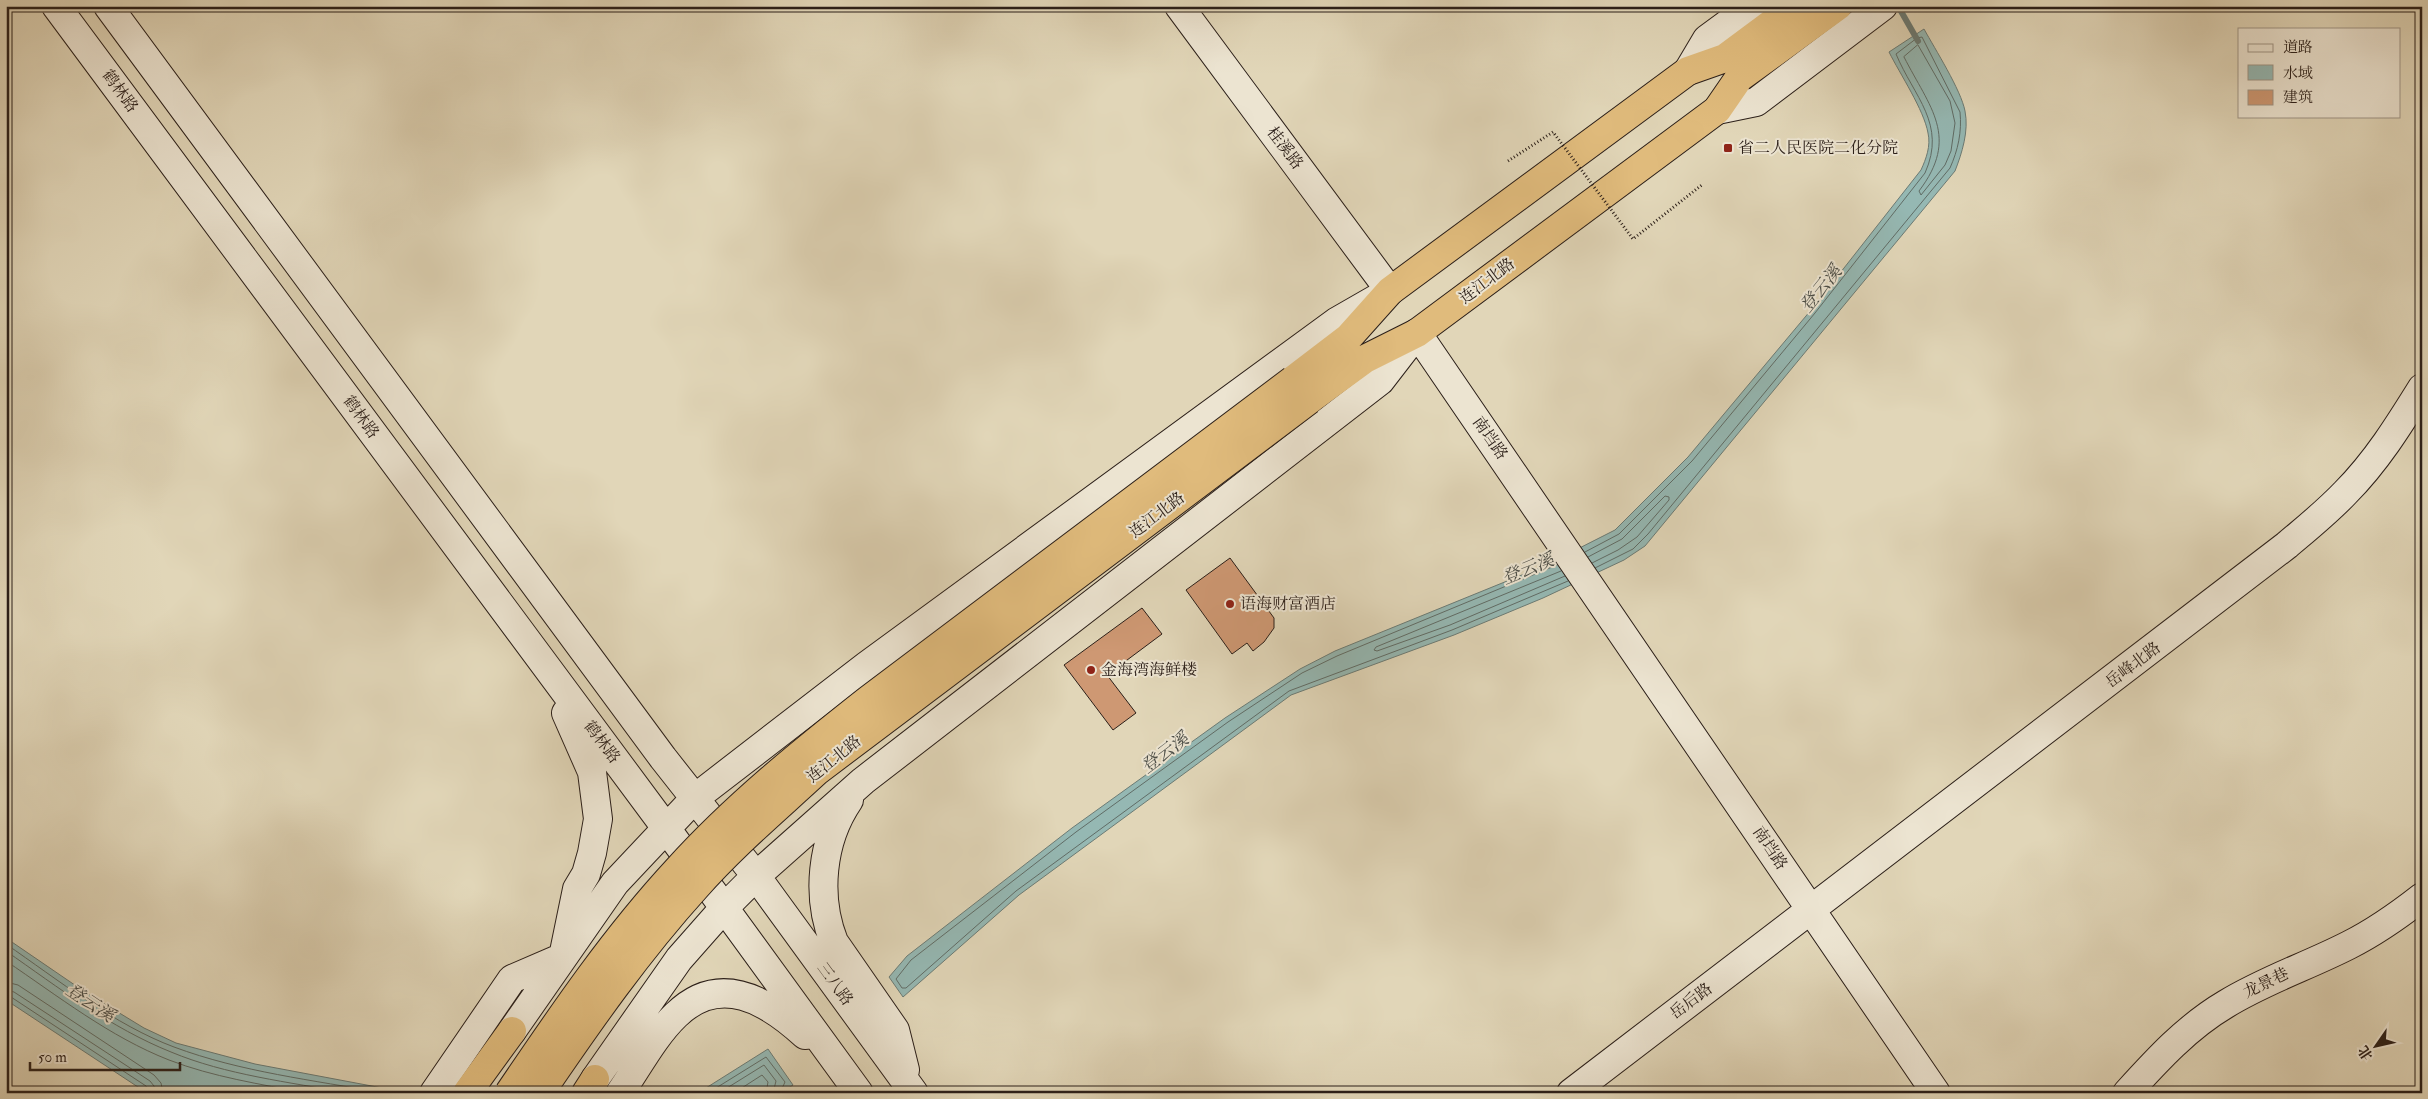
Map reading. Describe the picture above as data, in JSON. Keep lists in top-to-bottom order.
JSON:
{
  "streets": {
    "highway": ["连江北路"],
    "main road": [
      "鹤林路",
      "桂溪路",
      "南垱路",
      "岳峰北路",
      "龙景巷",
      "三八路",
      "岳后路"
    ]
  },
  "crossings": [
    ["桂溪路", "连江北路"],
    ["连江北路", "南垱路"],
    ["南垱路", "岳峰北路"],
    ["南垱路", "岳后路"],
    ["岳峰北路", "岳后路"]
  ],
  "water": ["登云溪"],
  "places": {
    "transit": ["省二人民医院二化分院"],
    "other": ["语海财富酒店", "金海湾海鲜楼"]
  },
  "legend": ["道路", "水域", "建筑"],
  "scale_bar": "50 m",
  "north": "bottom left"
}
